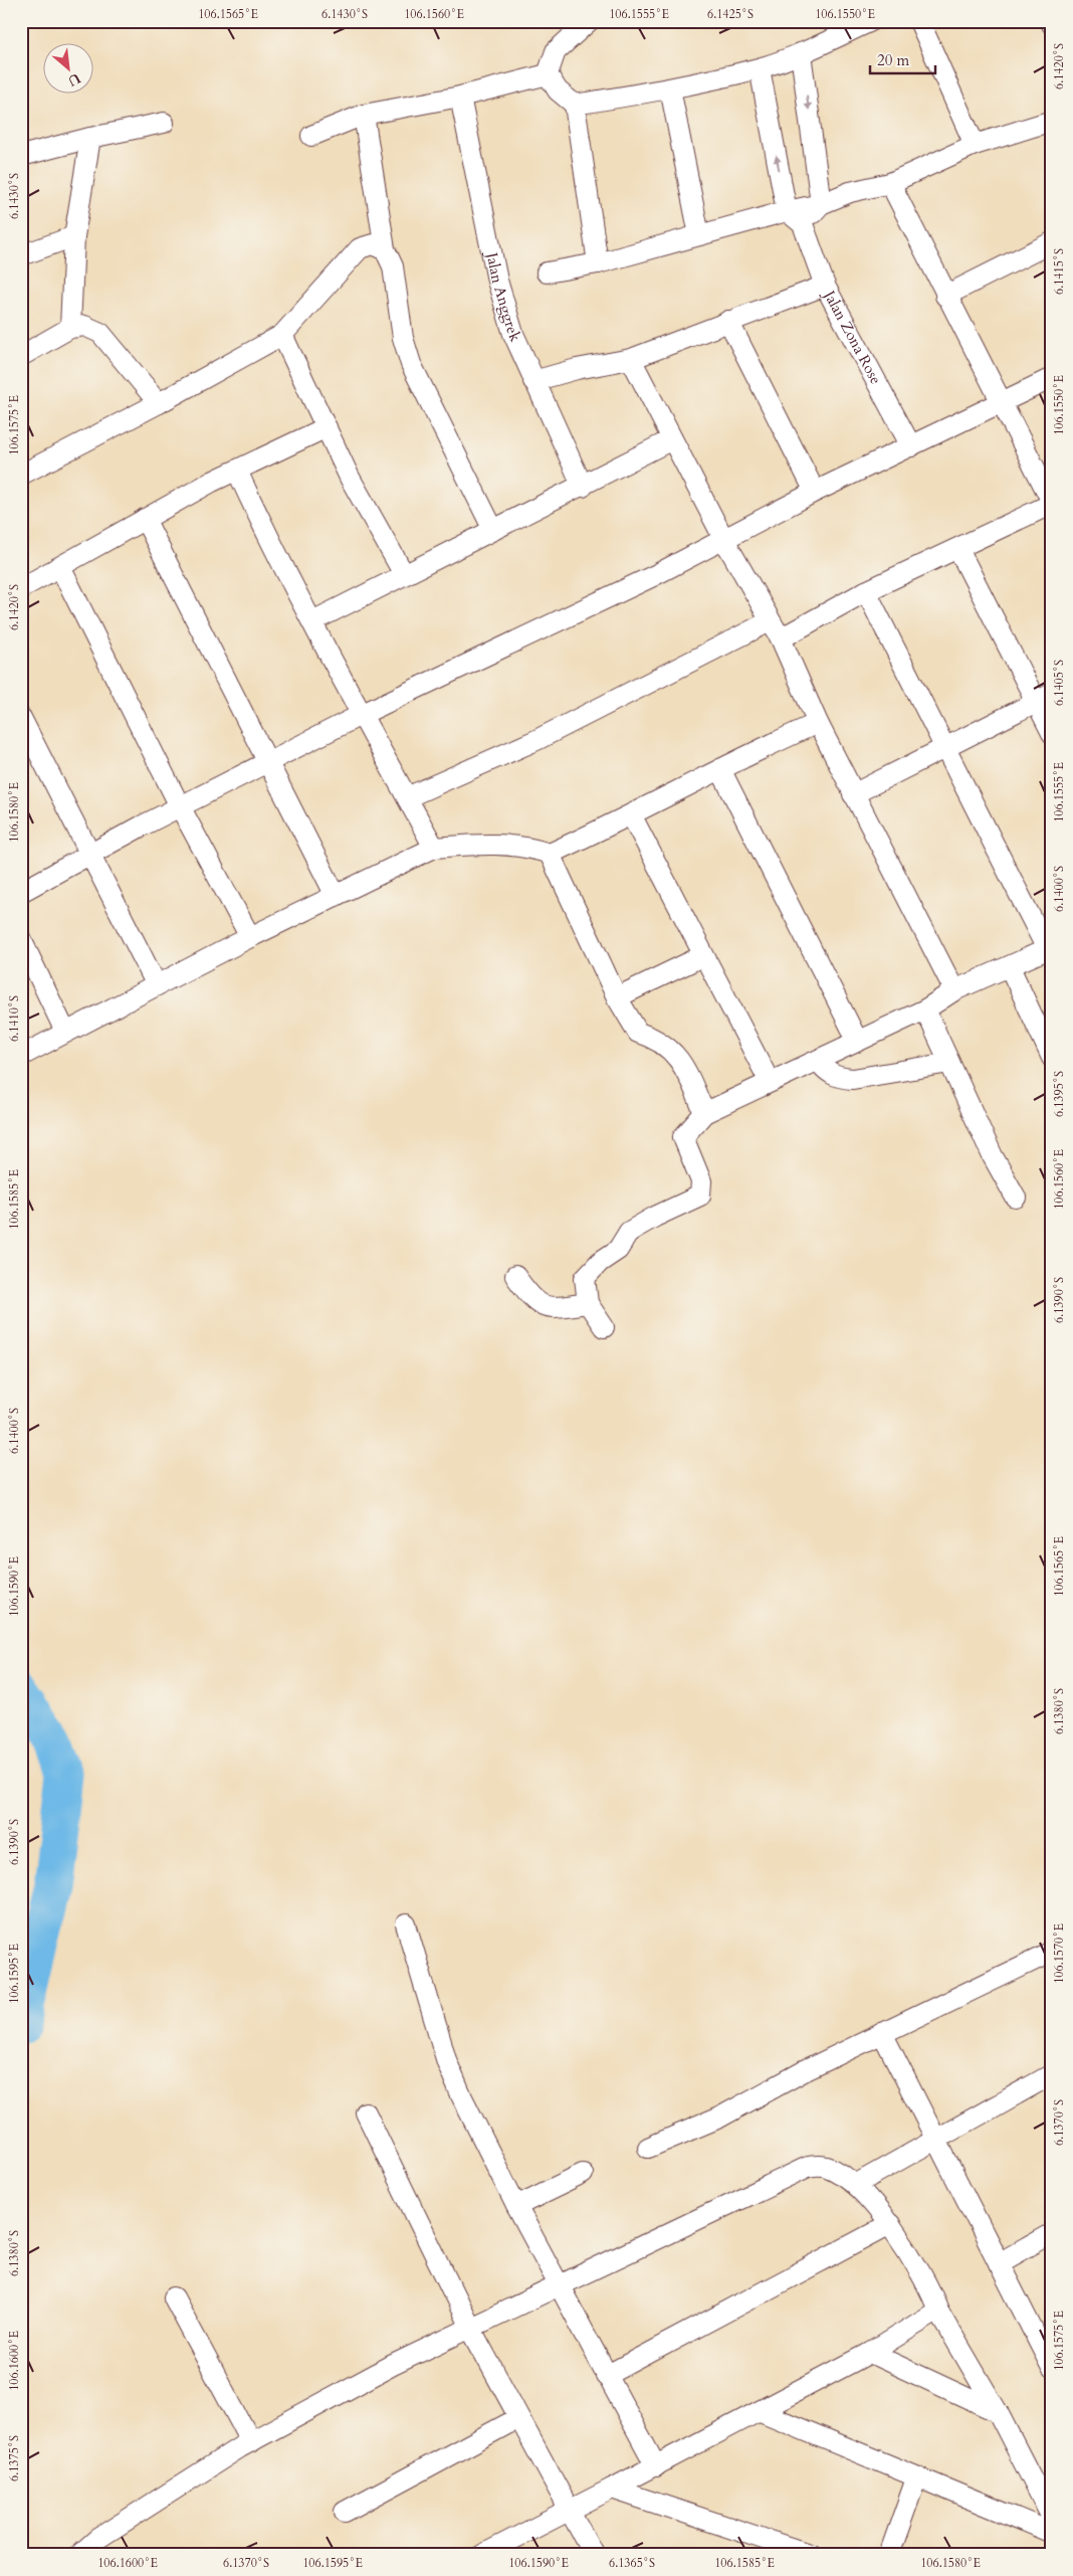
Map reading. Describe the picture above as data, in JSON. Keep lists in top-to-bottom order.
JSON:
{
  "streets": {
    "street": ["Jalan Anggrek", "Jalan Zona Rose"]
  },
  "scale_bar": "20 m",
  "north": "bottom right",
  "coordinates": [
    "106.1565°E",
    "6.1430°S",
    "106.1560°E",
    "106.1555°E",
    "6.1425°S",
    "106.1550°E",
    "6.1420°S",
    "6.1415°S",
    "106.1575°E",
    "6.1405°S",
    "106.1580°E",
    "6.1400°S",
    "6.1410°S",
    "6.1395°S",
    "106.1585°E",
    "6.1390°S",
    "106.1590°E",
    "6.1380°S",
    "106.1570°E",
    "106.1595°E",
    "6.1370°S",
    "106.1600°E",
    "6.1375°S",
    "6.1365°S"
  ]
}
